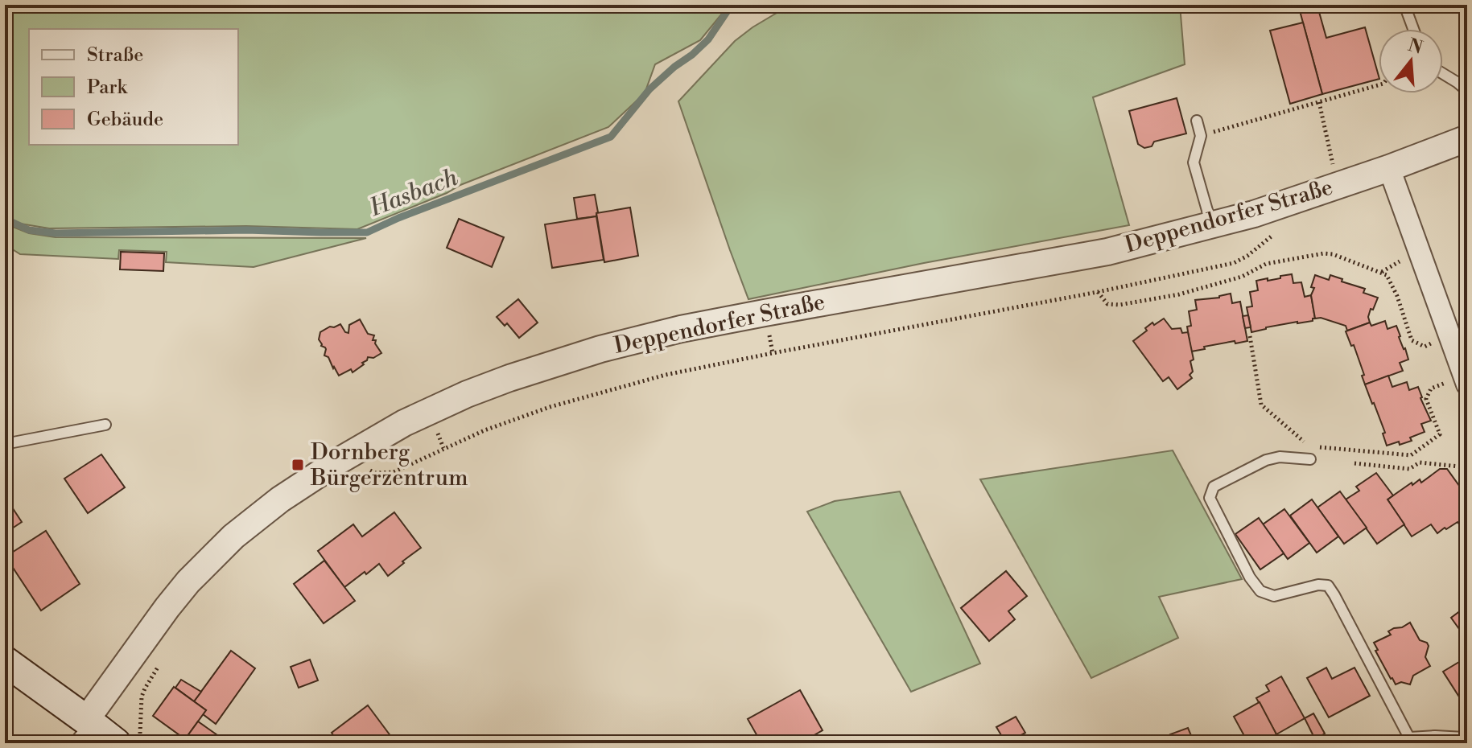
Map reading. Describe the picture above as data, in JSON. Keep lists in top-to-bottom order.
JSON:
{
  "streets": {
    "street": ["Deppendorfer Straße"]
  },
  "water": ["Hasbach"],
  "places": {
    "transit": ["Dornberg Bürgerzentrum"]
  },
  "legend": ["Straße", "Park", "Gebäude"],
  "north": "top"
}
